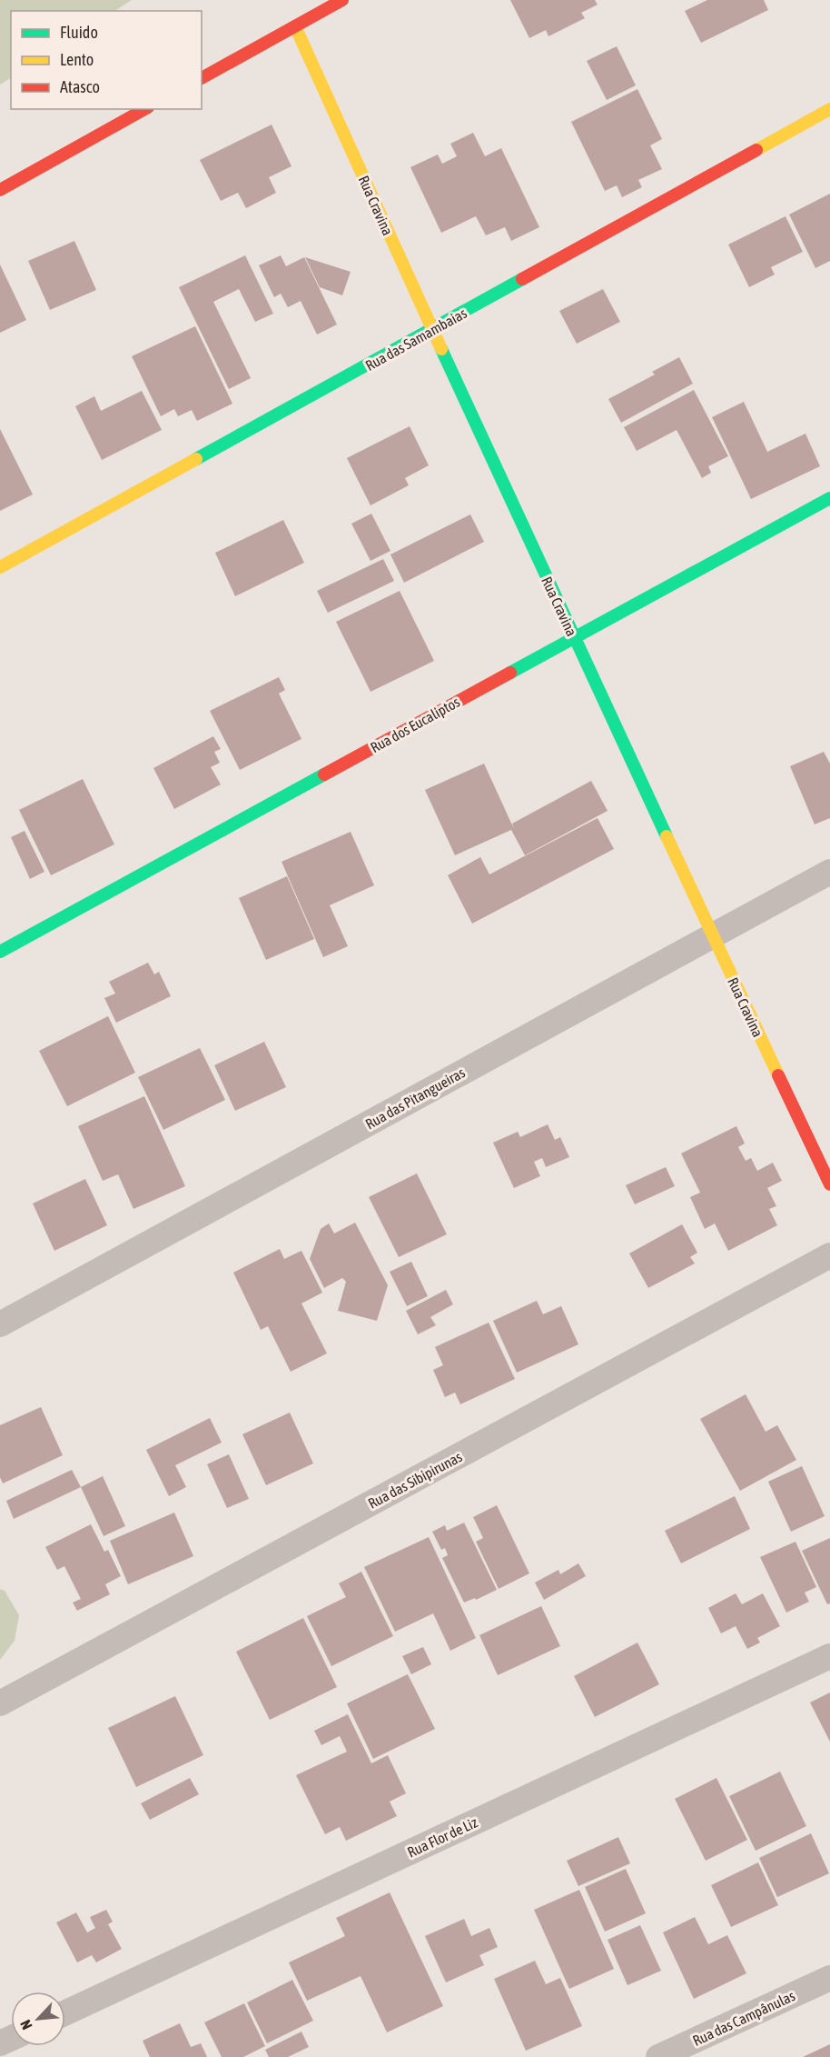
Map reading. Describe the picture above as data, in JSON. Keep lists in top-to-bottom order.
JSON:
{
  "streets": {
    "street": [
      "Rua Cravina",
      "Rua das Samambaias",
      "Rua dos Eucaliptos",
      "Rua das Pitangueiras",
      "Rua das Sibipirunas",
      "Rua Flor de Liz",
      "Rua das Campânulas"
    ]
  },
  "crossings": [
    ["Rua Cravina", "Rua das Samambaias"],
    ["Rua Cravina", "Rua dos Eucaliptos"],
    ["Rua Cravina", "Rua das Pitangueiras"]
  ],
  "legend": ["Fluido", "Lento", "Atasco"],
  "north": "bottom left"
}
